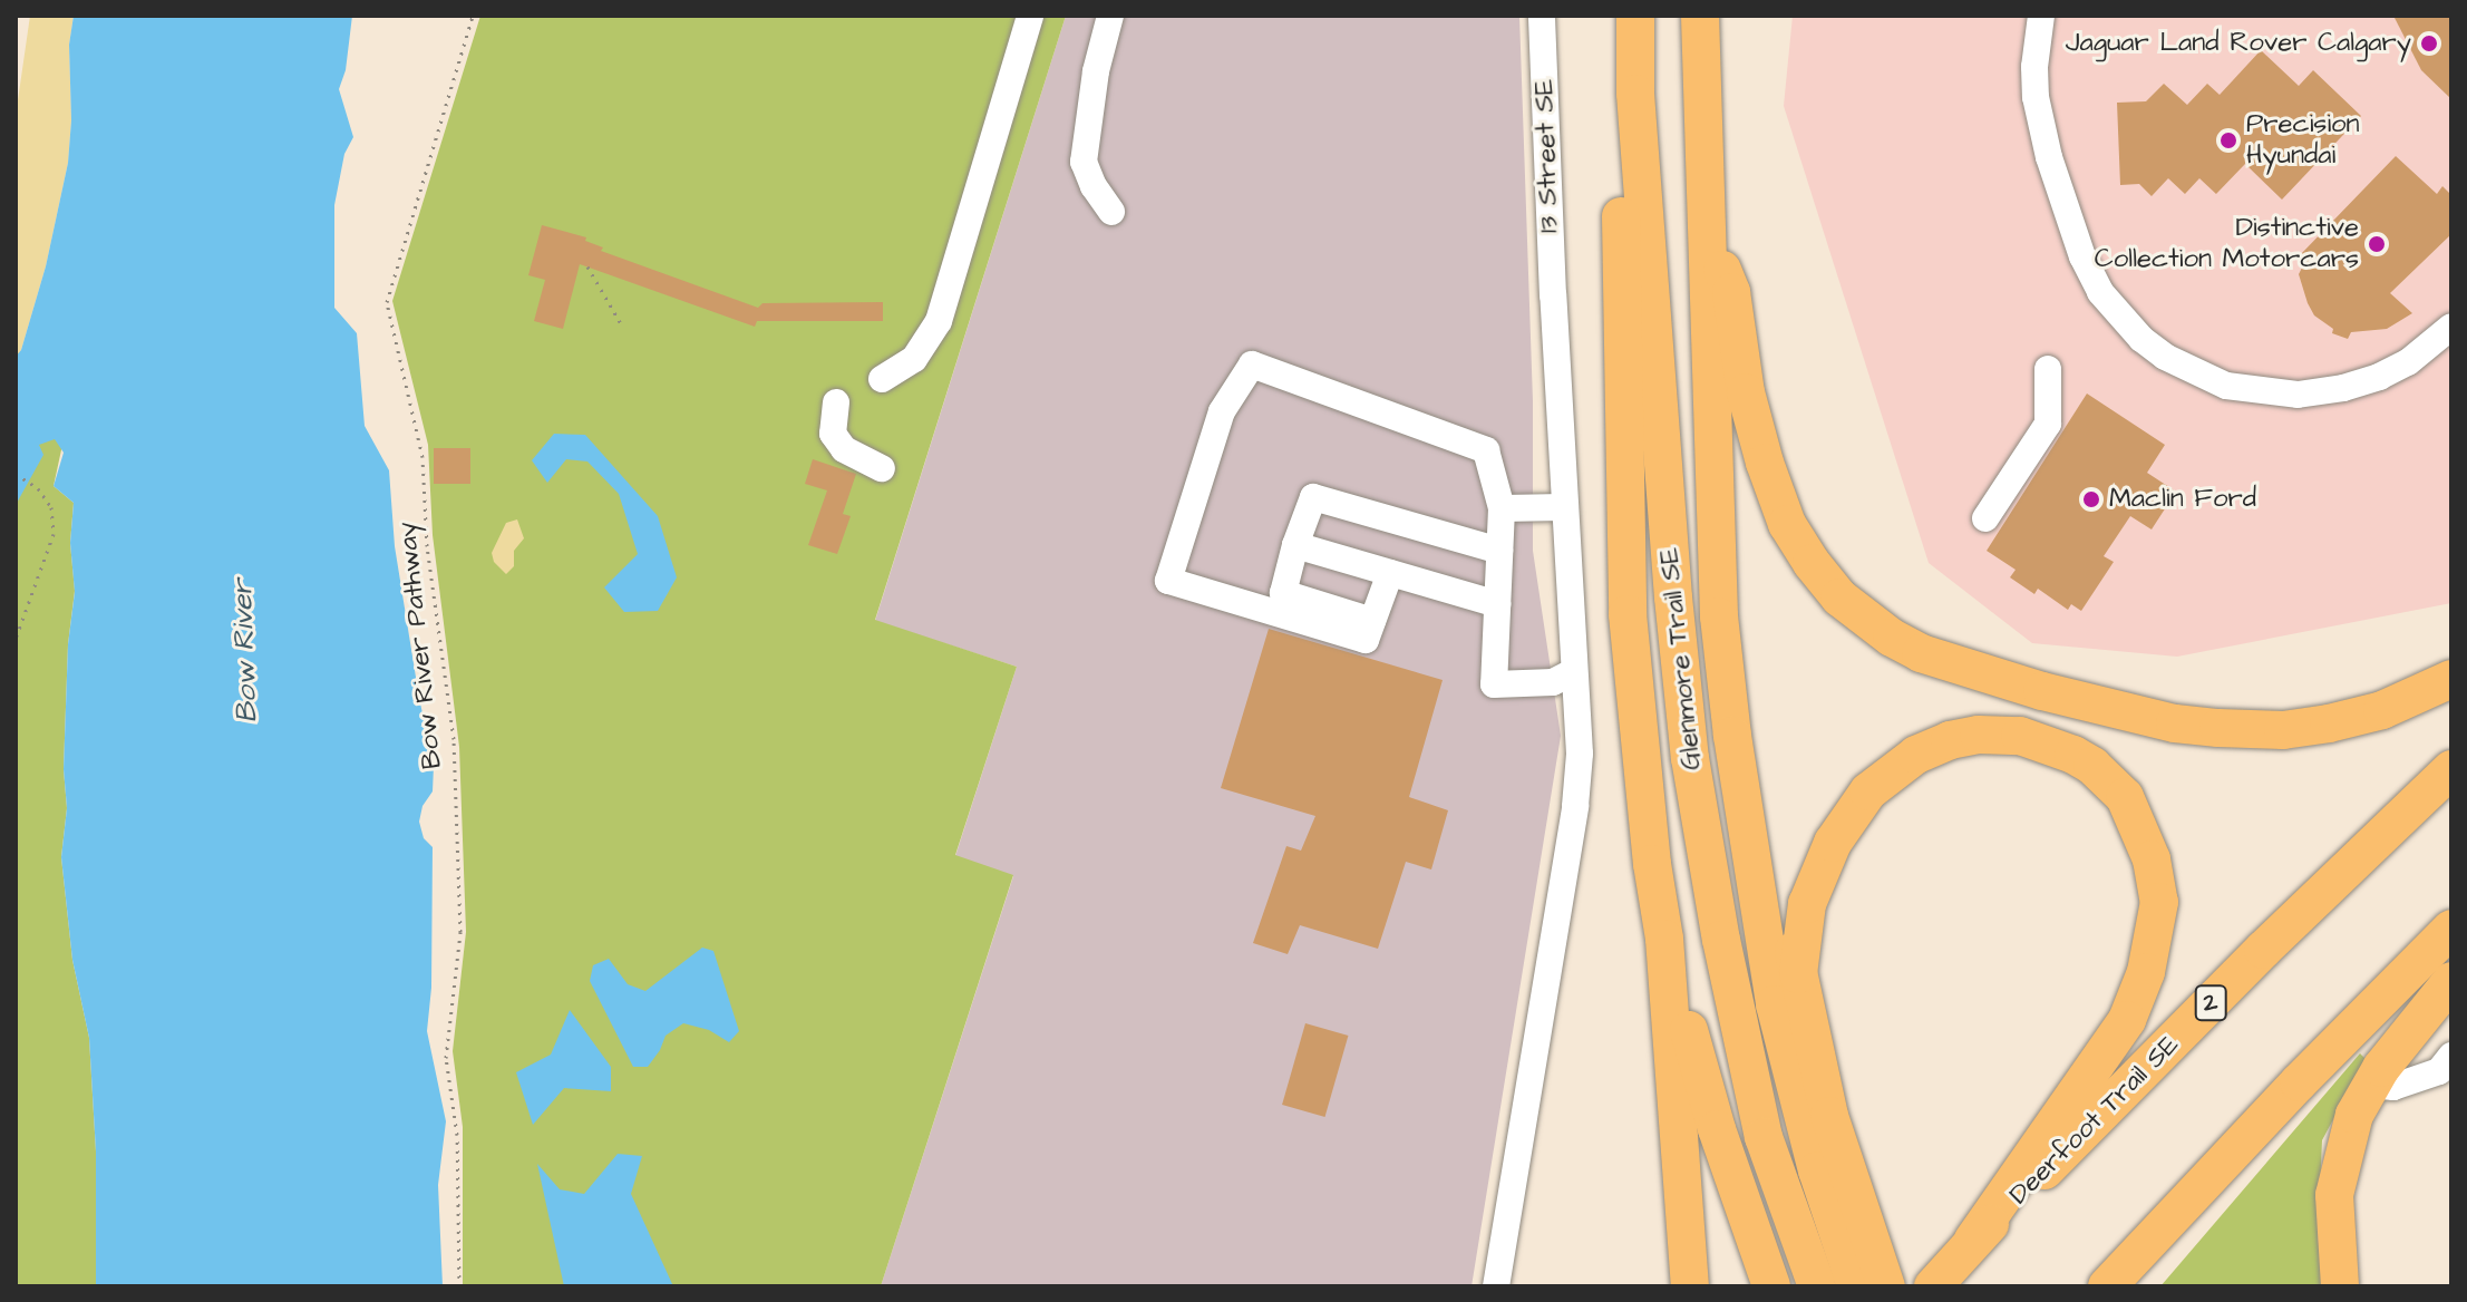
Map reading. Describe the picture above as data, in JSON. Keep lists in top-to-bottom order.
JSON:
{
  "streets": {
    "highway": ["Glenmore Trail SE", "2", "Deerfoot Trail SE"],
    "street": ["13 Street SE"],
    "path": ["Bow River Pathway"]
  },
  "water": ["Bow River"],
  "places": [
    "Jaguar Land Rover Calgary",
    "Precision Hyundai",
    "Distinctive Collection Motorcars",
    "Maclin Ford"
  ]
}
